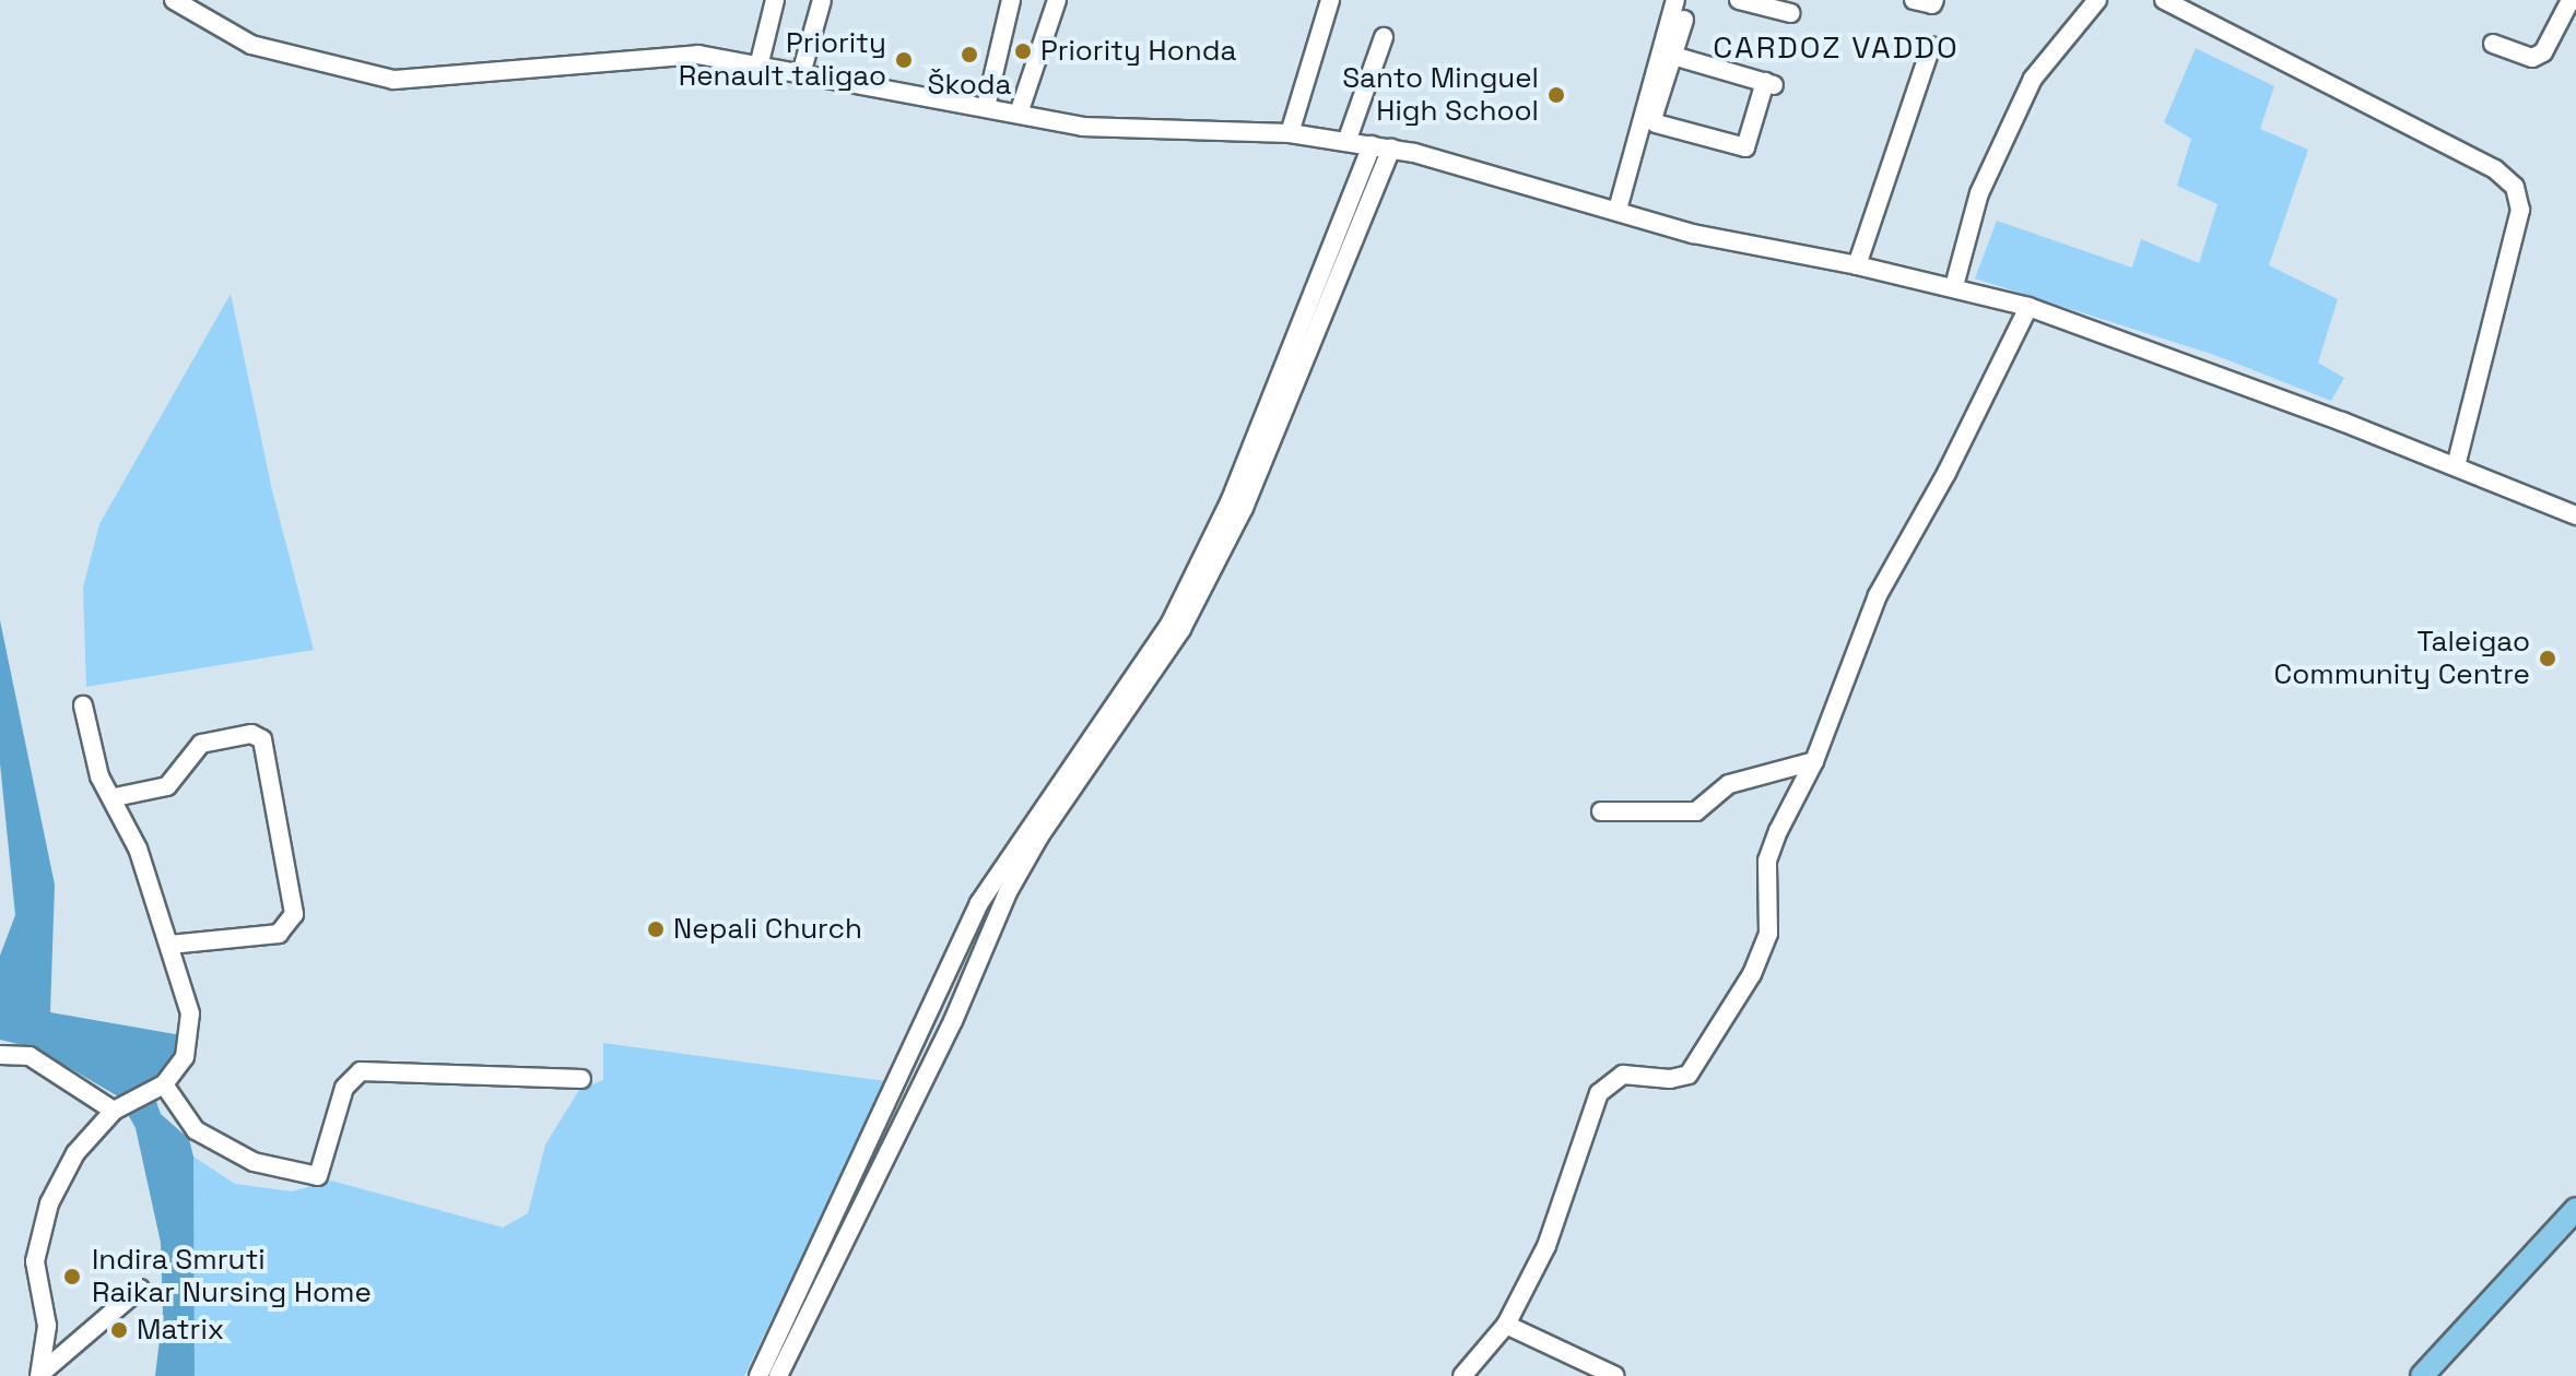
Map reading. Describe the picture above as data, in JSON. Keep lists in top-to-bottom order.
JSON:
{
  "districts": ["CARDOZ VADDO"],
  "places": [
    "Priority Honda",
    "Škoda",
    "Priority Renault taligao",
    "Santo Minguel High School",
    "Taleigao Community Centre",
    "Nepali Church",
    "Indira Smruti Raikar Nursing Home",
    "Matrix"
  ]
}
